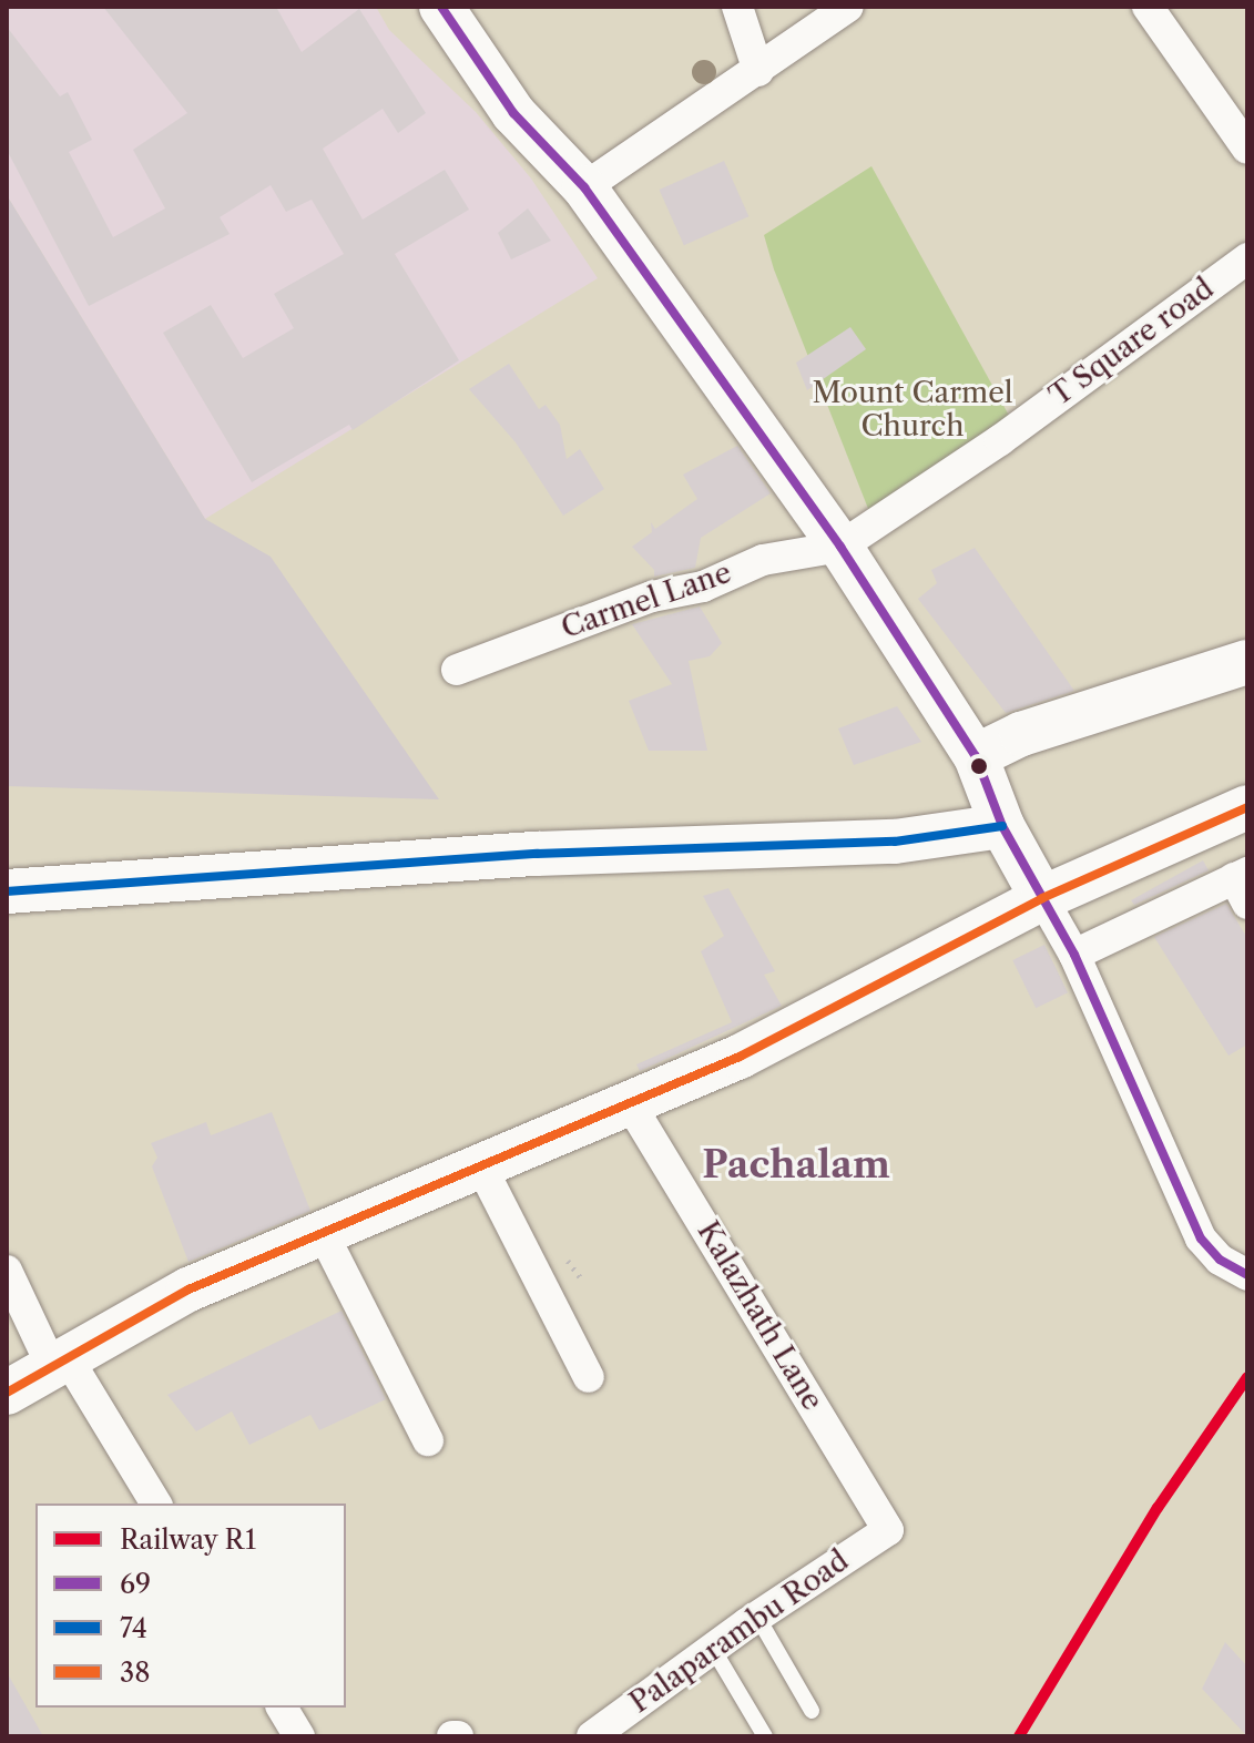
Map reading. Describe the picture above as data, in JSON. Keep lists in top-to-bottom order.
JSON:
{
  "streets": {
    "street": [
      "T Square road",
      "Carmel Lane",
      "Kalazhath Lane",
      "Palaparambu Road"
    ]
  },
  "crossings": [
    ["T Square road", "Carmel Lane"],
    ["Kalazhath Lane", "Palaparambu Road"]
  ],
  "districts": ["Pachalam"],
  "parks": ["Mount Carmel Church"],
  "lines": [
    "transit line 69",
    "transit line 38",
    "transit line 74",
    "rail line R1"
  ],
  "legend": [
    "Railway R1",
    "69",
    "74",
    "38"
  ]
}
